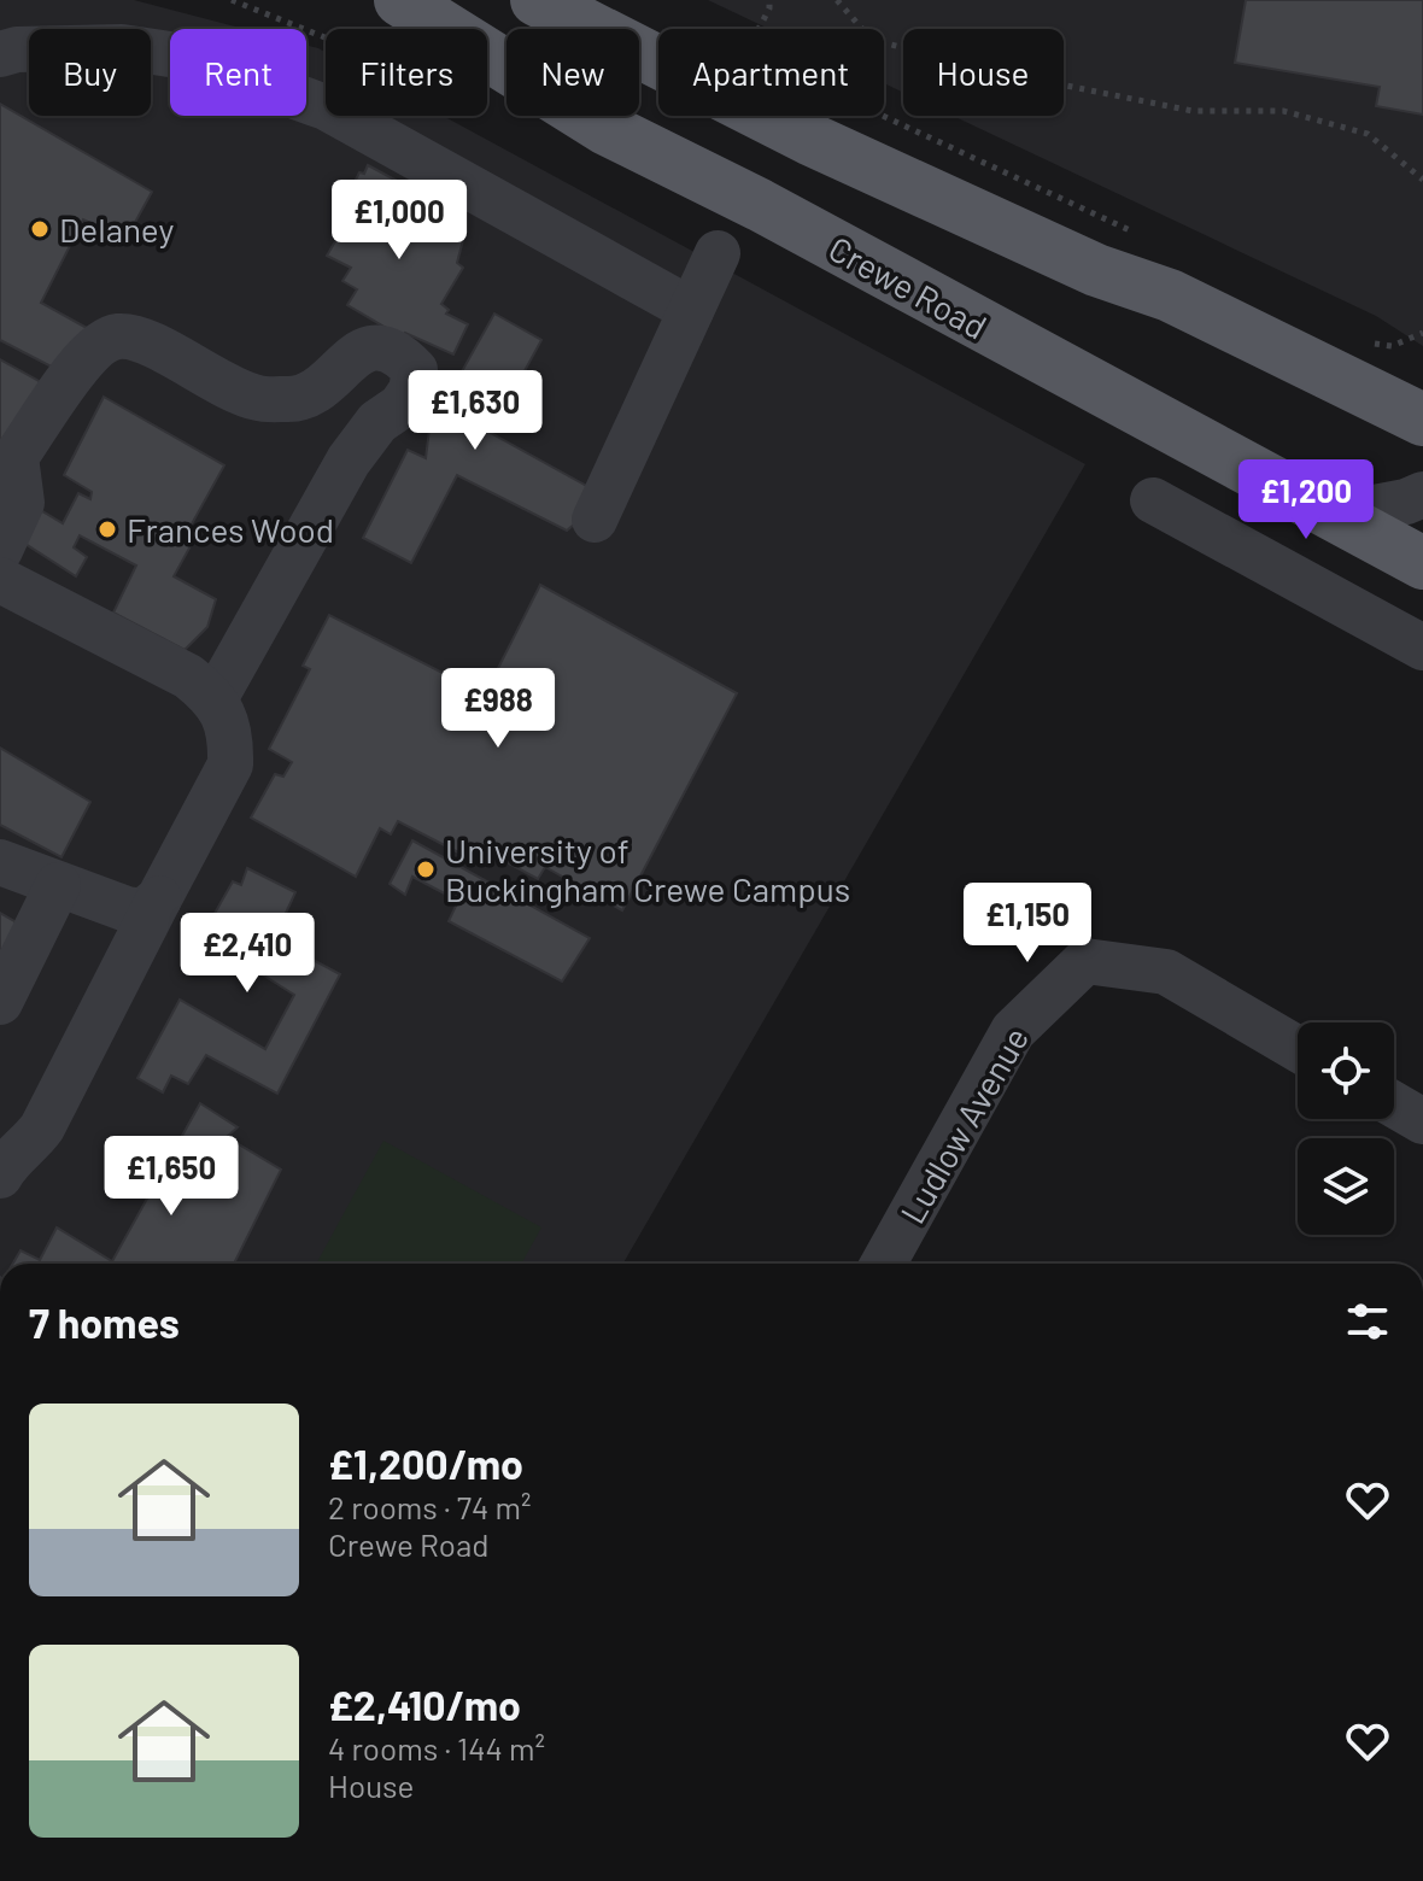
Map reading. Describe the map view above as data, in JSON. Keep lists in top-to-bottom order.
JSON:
{
  "streets": {
    "main road": ["Crewe Road"],
    "street": ["Ludlow Avenue"]
  },
  "places": ["Delaney", "Frances Wood", "University of Buckingham Crewe Campus"],
  "page": {
    "chip": [
      "Buy",
      "Rent",
      "Filters",
      "New",
      "Apartment",
      "House"
    ],
    "price": [
      "£1,000",
      "£1,630",
      "£1,200",
      "£988",
      "£1,150",
      "£2,410",
      "£1,650"
    ],
    "heading": "7 homes",
    "list": [
      {
        "name": "£1,200/mo",
        "note": "2 rooms · 74 m² · Crewe Road"
      },
      {
        "name": "£2,410/mo",
        "note": "4 rooms · 144 m² · House"
      }
    ]
  }
}
